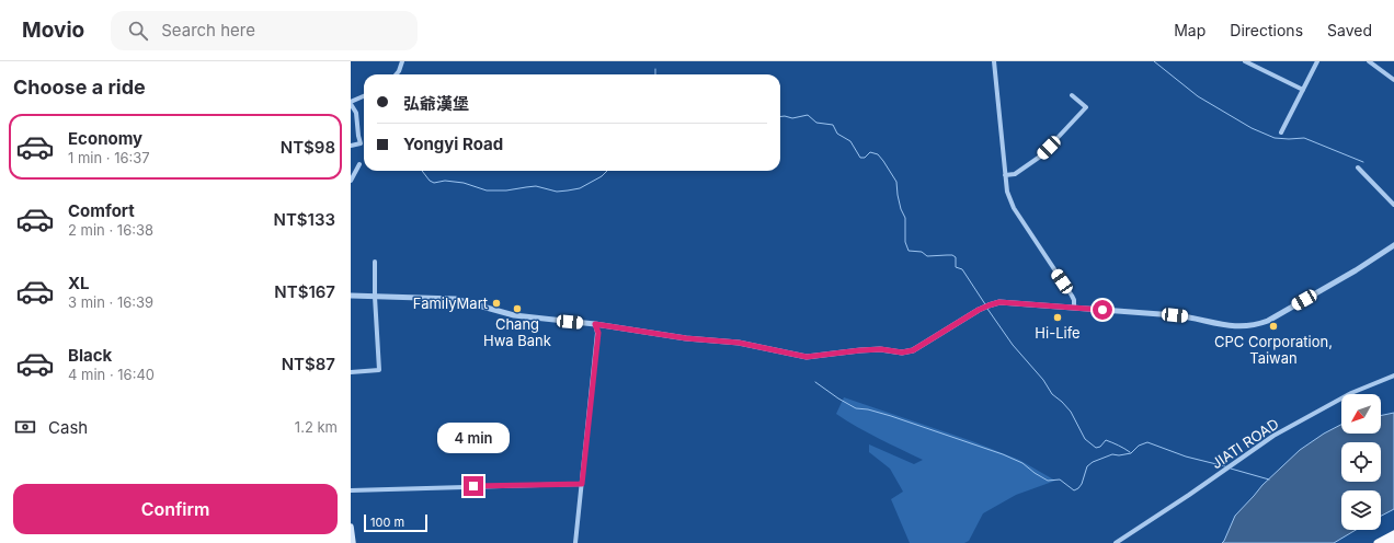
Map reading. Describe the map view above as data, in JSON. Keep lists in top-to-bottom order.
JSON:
{
  "streets": {
    "street": ["JIATI ROAD"]
  },
  "places": [
    "FamilyMart",
    "Chang Hwa Bank",
    "Hi-Life",
    "CPC Corporation, Taiwan"
  ],
  "scale_bar": "100 m",
  "north": "bottom left",
  "page": {
    "header": "Movio",
    "search": "Search here",
    "nav": ["Map", "Directions", "Saved"],
    "heading": "Choose a ride",
    "banner": ["弘爺漢堡", "Yongyi Road"],
    "list": [
      {
        "name": "Economy",
        "note": "1 min · 16:37",
        "value": "NT$98"
      },
      {
        "name": "Comfort",
        "note": "2 min · 16:38",
        "value": "NT$133"
      },
      {
        "name": "XL",
        "note": "3 min · 16:39",
        "value": "NT$167"
      },
      {
        "name": "Black",
        "note": "4 min · 16:40",
        "value": "NT$87"
      }
    ],
    "pay": ["Cash", "1.2 km"],
    "bubble": "4 min",
    "buttons": "Confirm",
    "scale": "100 m"
  }
}
